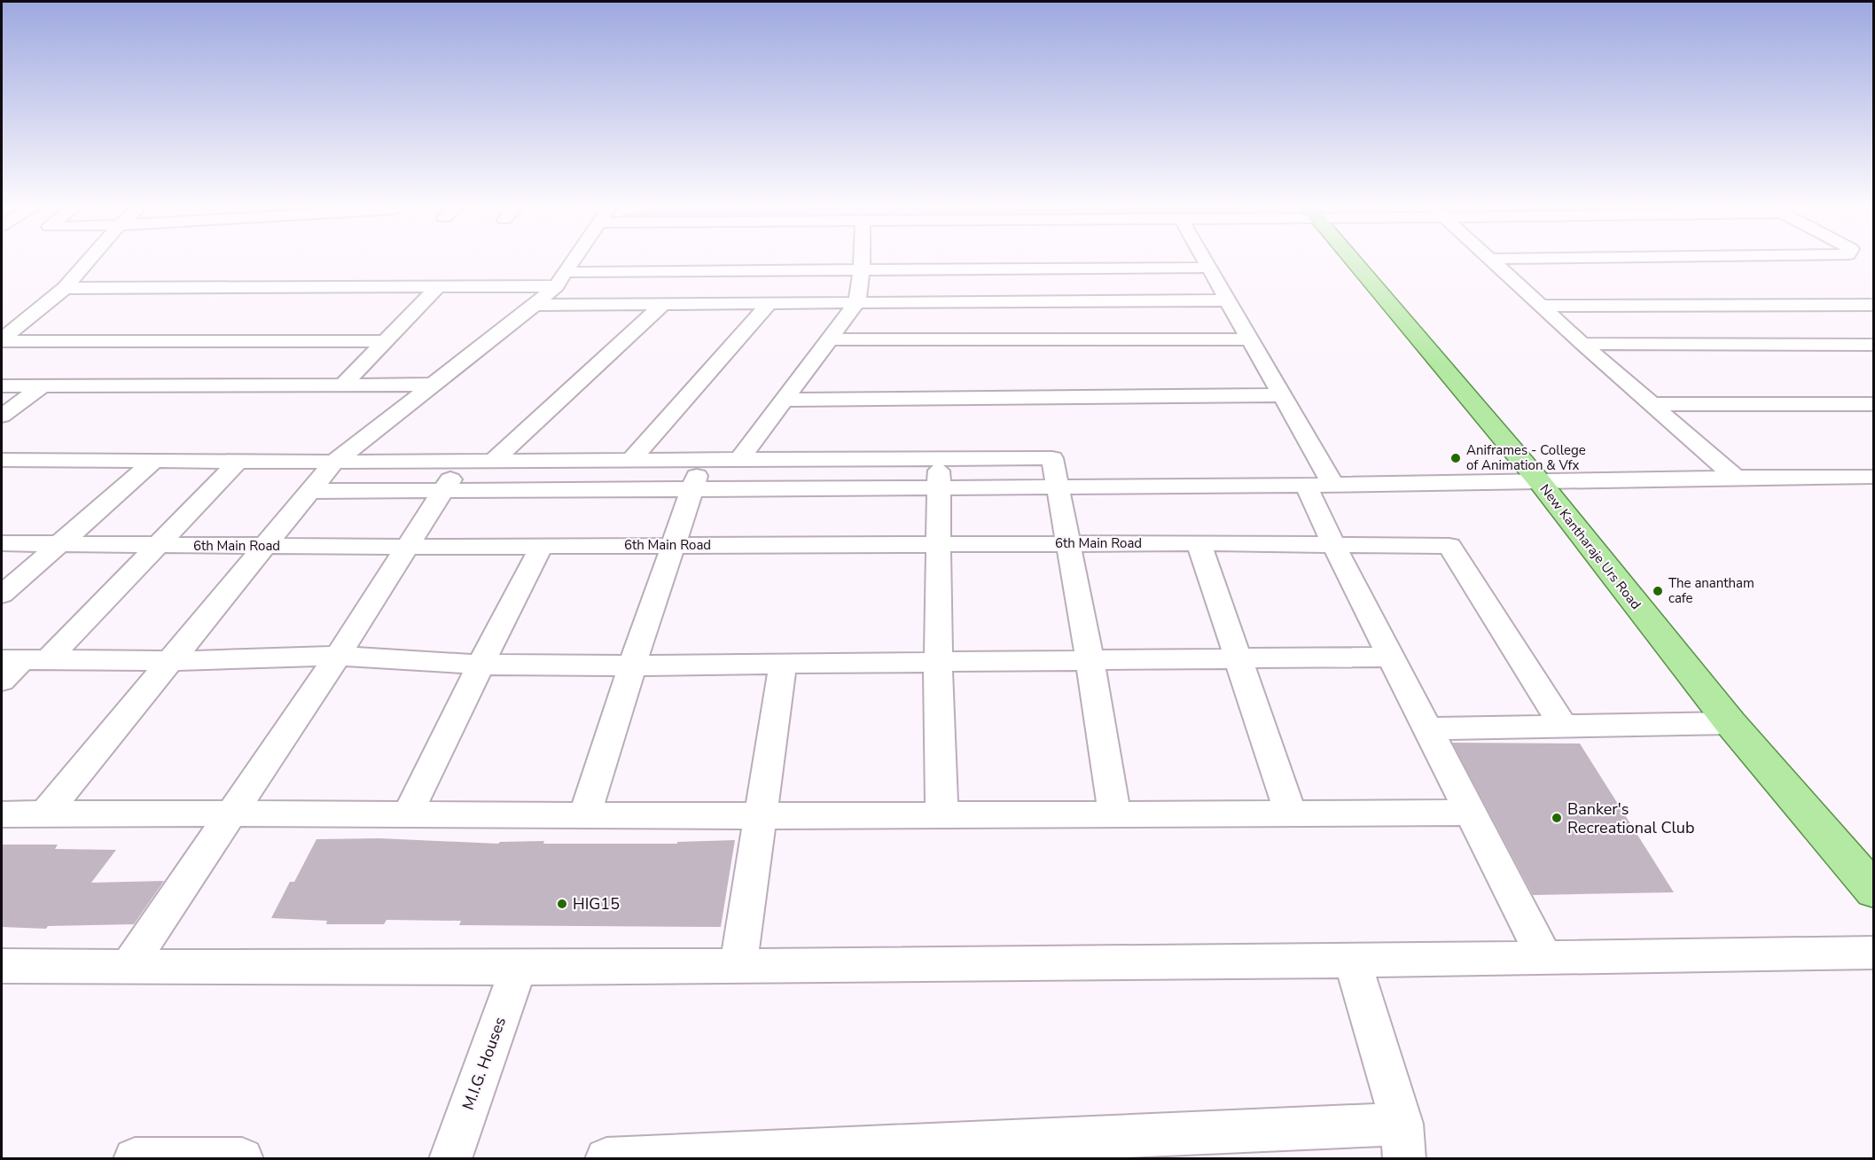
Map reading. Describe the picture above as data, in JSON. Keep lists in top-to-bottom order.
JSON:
{
  "streets": {
    "main road": ["New Kantharaje Urs Road"],
    "street": ["6th Main Road", "M.I.G. Houses"]
  },
  "places": [
    "Aniframes - College of Animation & Vfx",
    "The anantham cafe",
    "Banker's Recreational Club",
    "HIG15"
  ]
}
